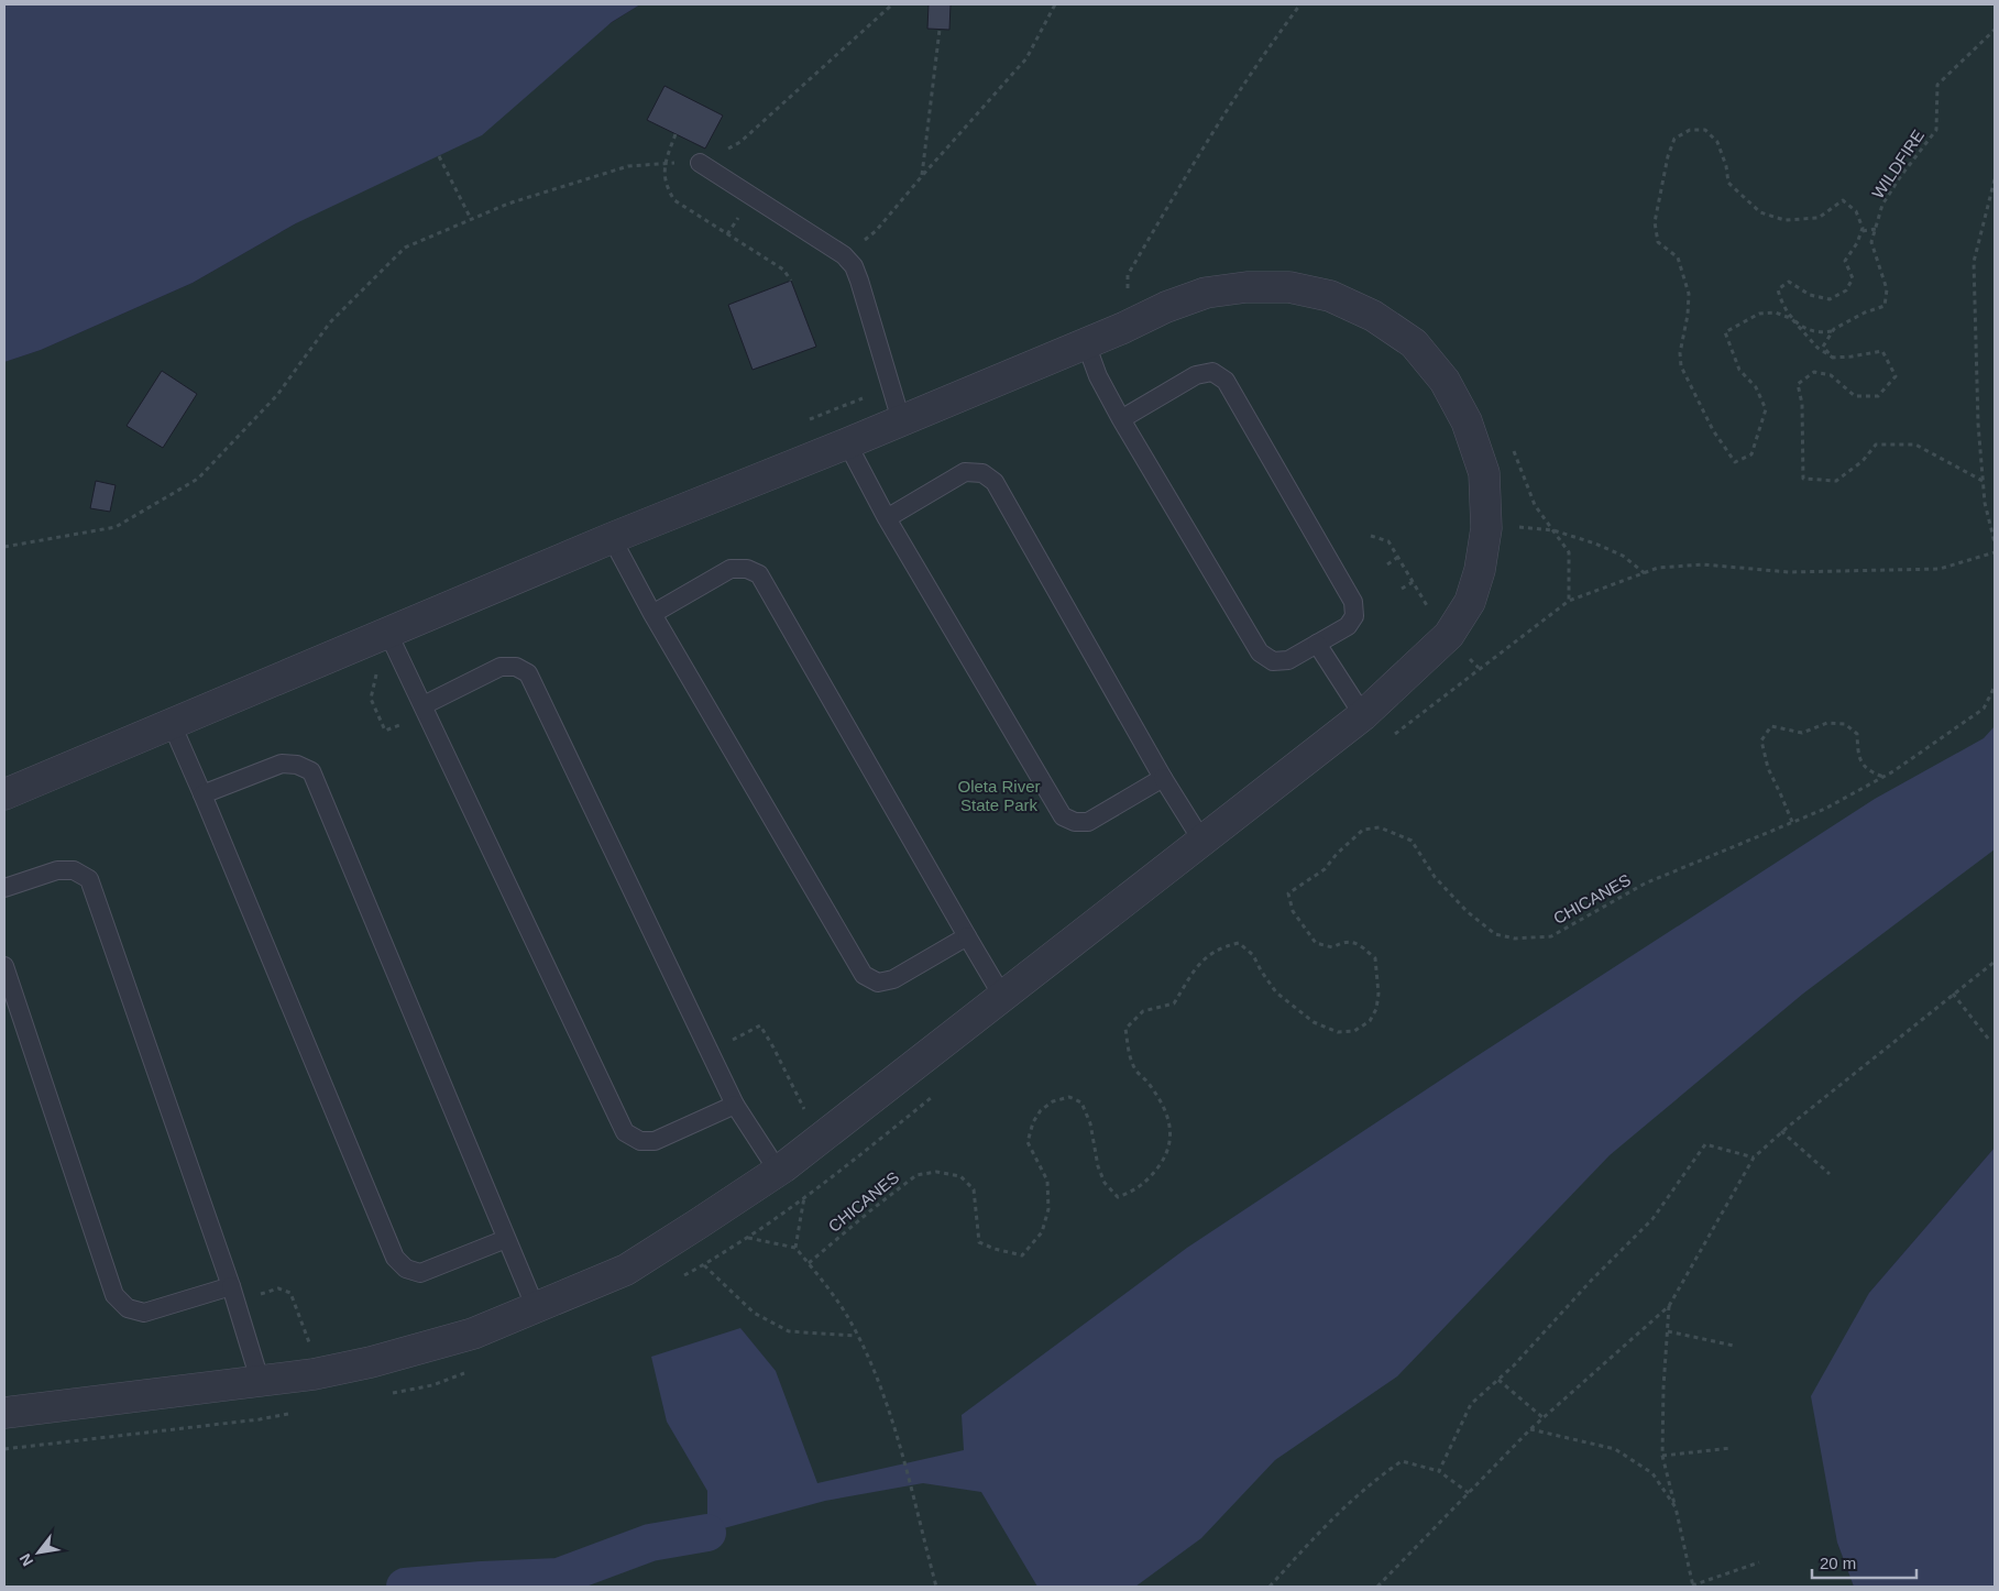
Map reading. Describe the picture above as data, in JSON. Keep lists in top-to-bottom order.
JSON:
{
  "streets": {
    "path": ["WILDFIRE", "CHICANES"]
  },
  "parks": ["Oleta River State Park"],
  "scale_bar": "20 m",
  "north": "bottom left"
}
